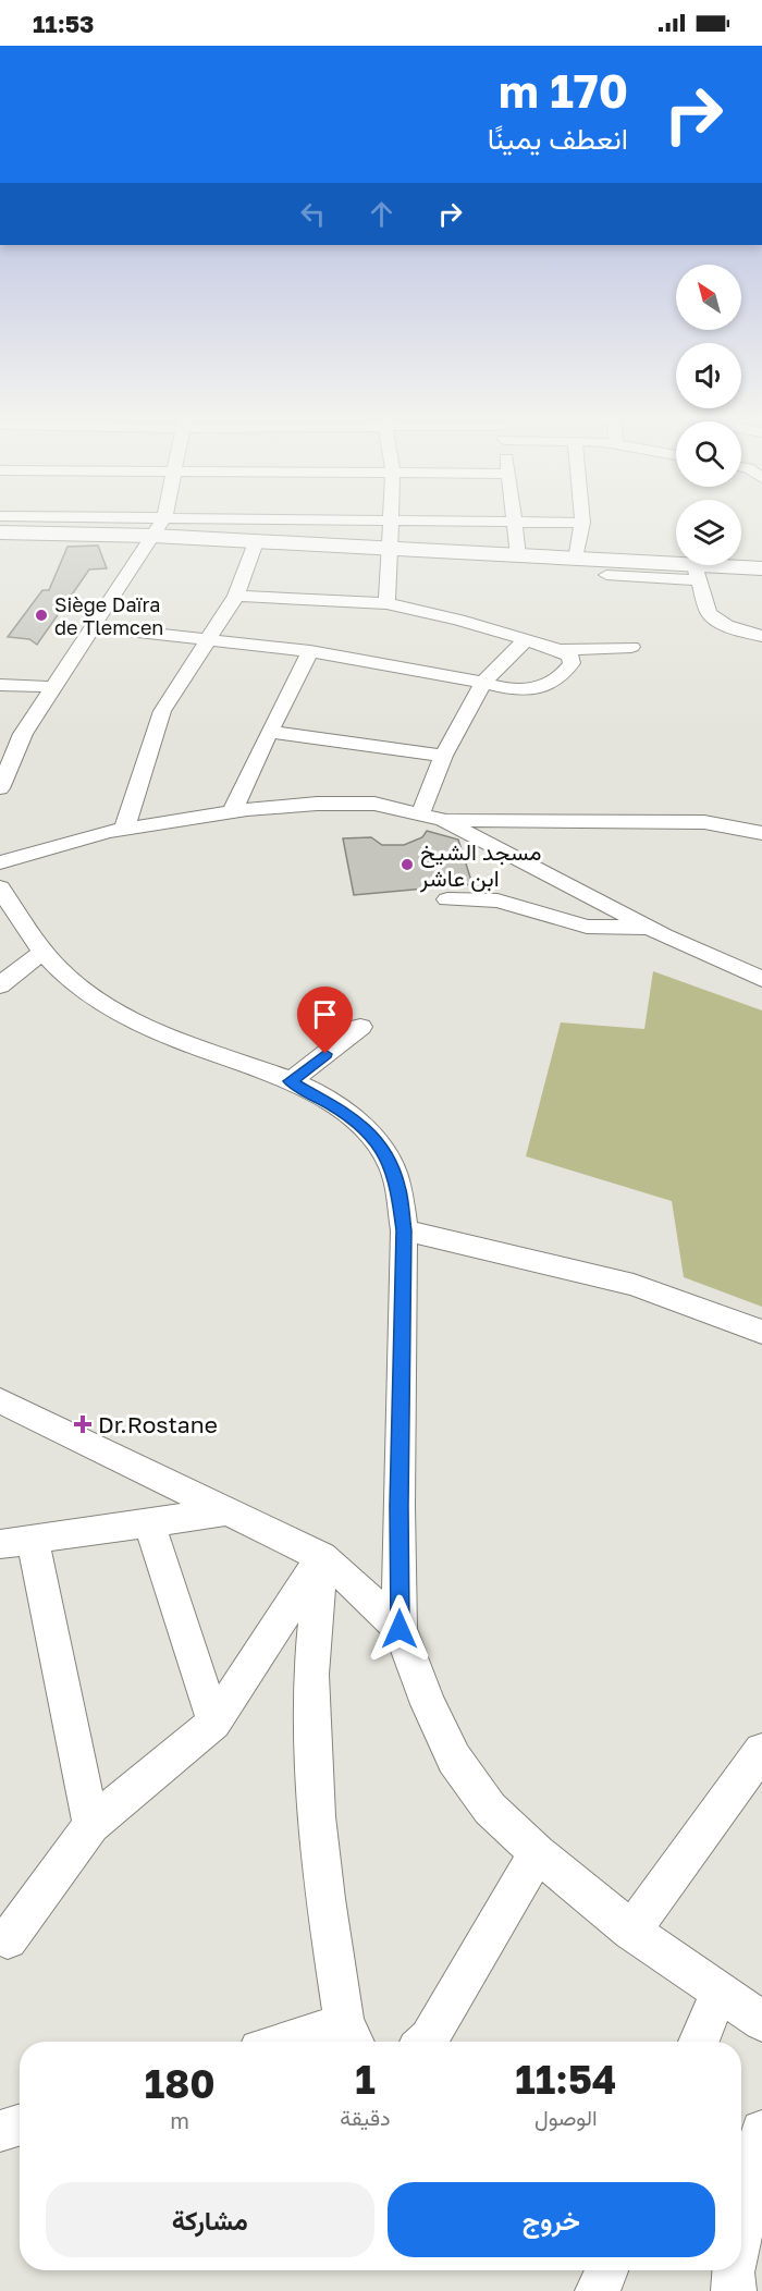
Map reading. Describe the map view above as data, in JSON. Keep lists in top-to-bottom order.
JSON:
{
  "places": {
    "other": ["Siège Daïra de Tlemcen", "مسجد الشيخ ابن عاشر"],
    "health": ["Dr.Rostane"]
  },
  "north": "top left",
  "page": {
    "status": "11:53",
    "turn": ["170 m", "انعطف يمينًا"],
    "eta": [
      "11:54",
      "الوصول",
      "1",
      "دقيقة",
      "180",
      "m"
    ],
    "buttons": ["خروج", "مشاركة"]
  }
}
